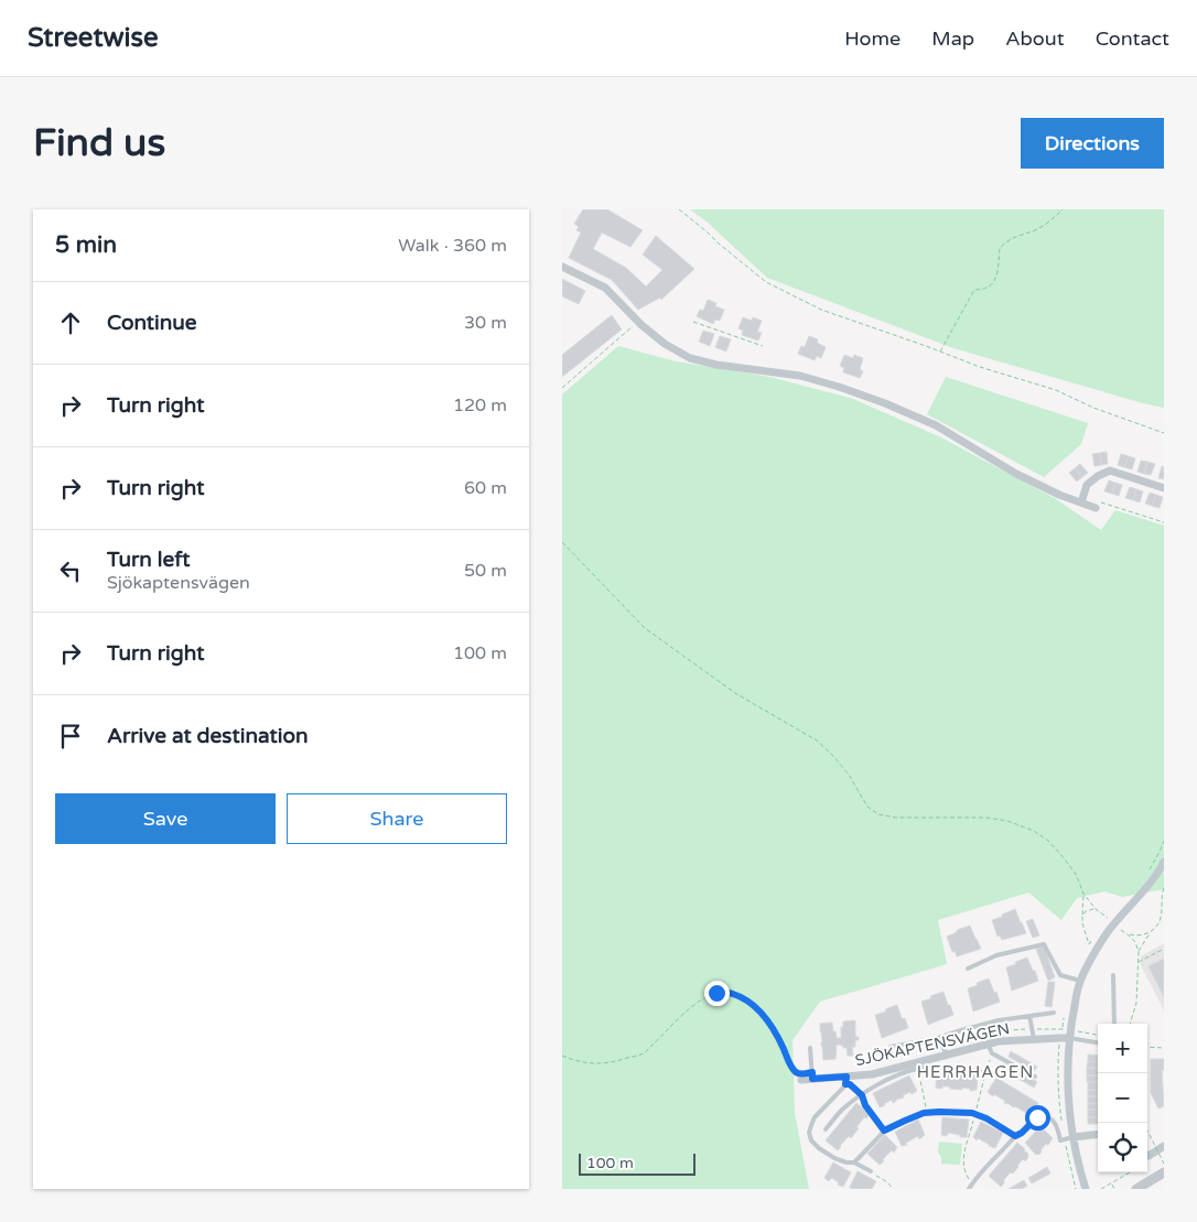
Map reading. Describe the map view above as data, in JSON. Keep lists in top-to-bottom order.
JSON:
{
  "streets": {
    "street": ["SJÖKAPTENSVÄGEN"]
  },
  "districts": ["HERRHAGEN"],
  "scale_bar": "100 m",
  "page": {
    "header": "Streetwise",
    "nav": [
      "Home",
      "Map",
      "About",
      "Contact"
    ],
    "buttons": [
      "Directions",
      ["Save", "Share"]
    ],
    "title": "Find us",
    "heading": ["5 min", "Walk · 360 m"],
    "list": [
      ["Continue", "30 m"],
      ["Turn right", "120 m"],
      ["Turn right", "60 m"],
      ["Turn left", "Sjökaptensvägen", "50 m"],
      ["Turn right", "100 m"],
      "Arrive at destination"
    ],
    "map_buttons": ["+", "−"],
    "scale": "100 m"
  }
}
